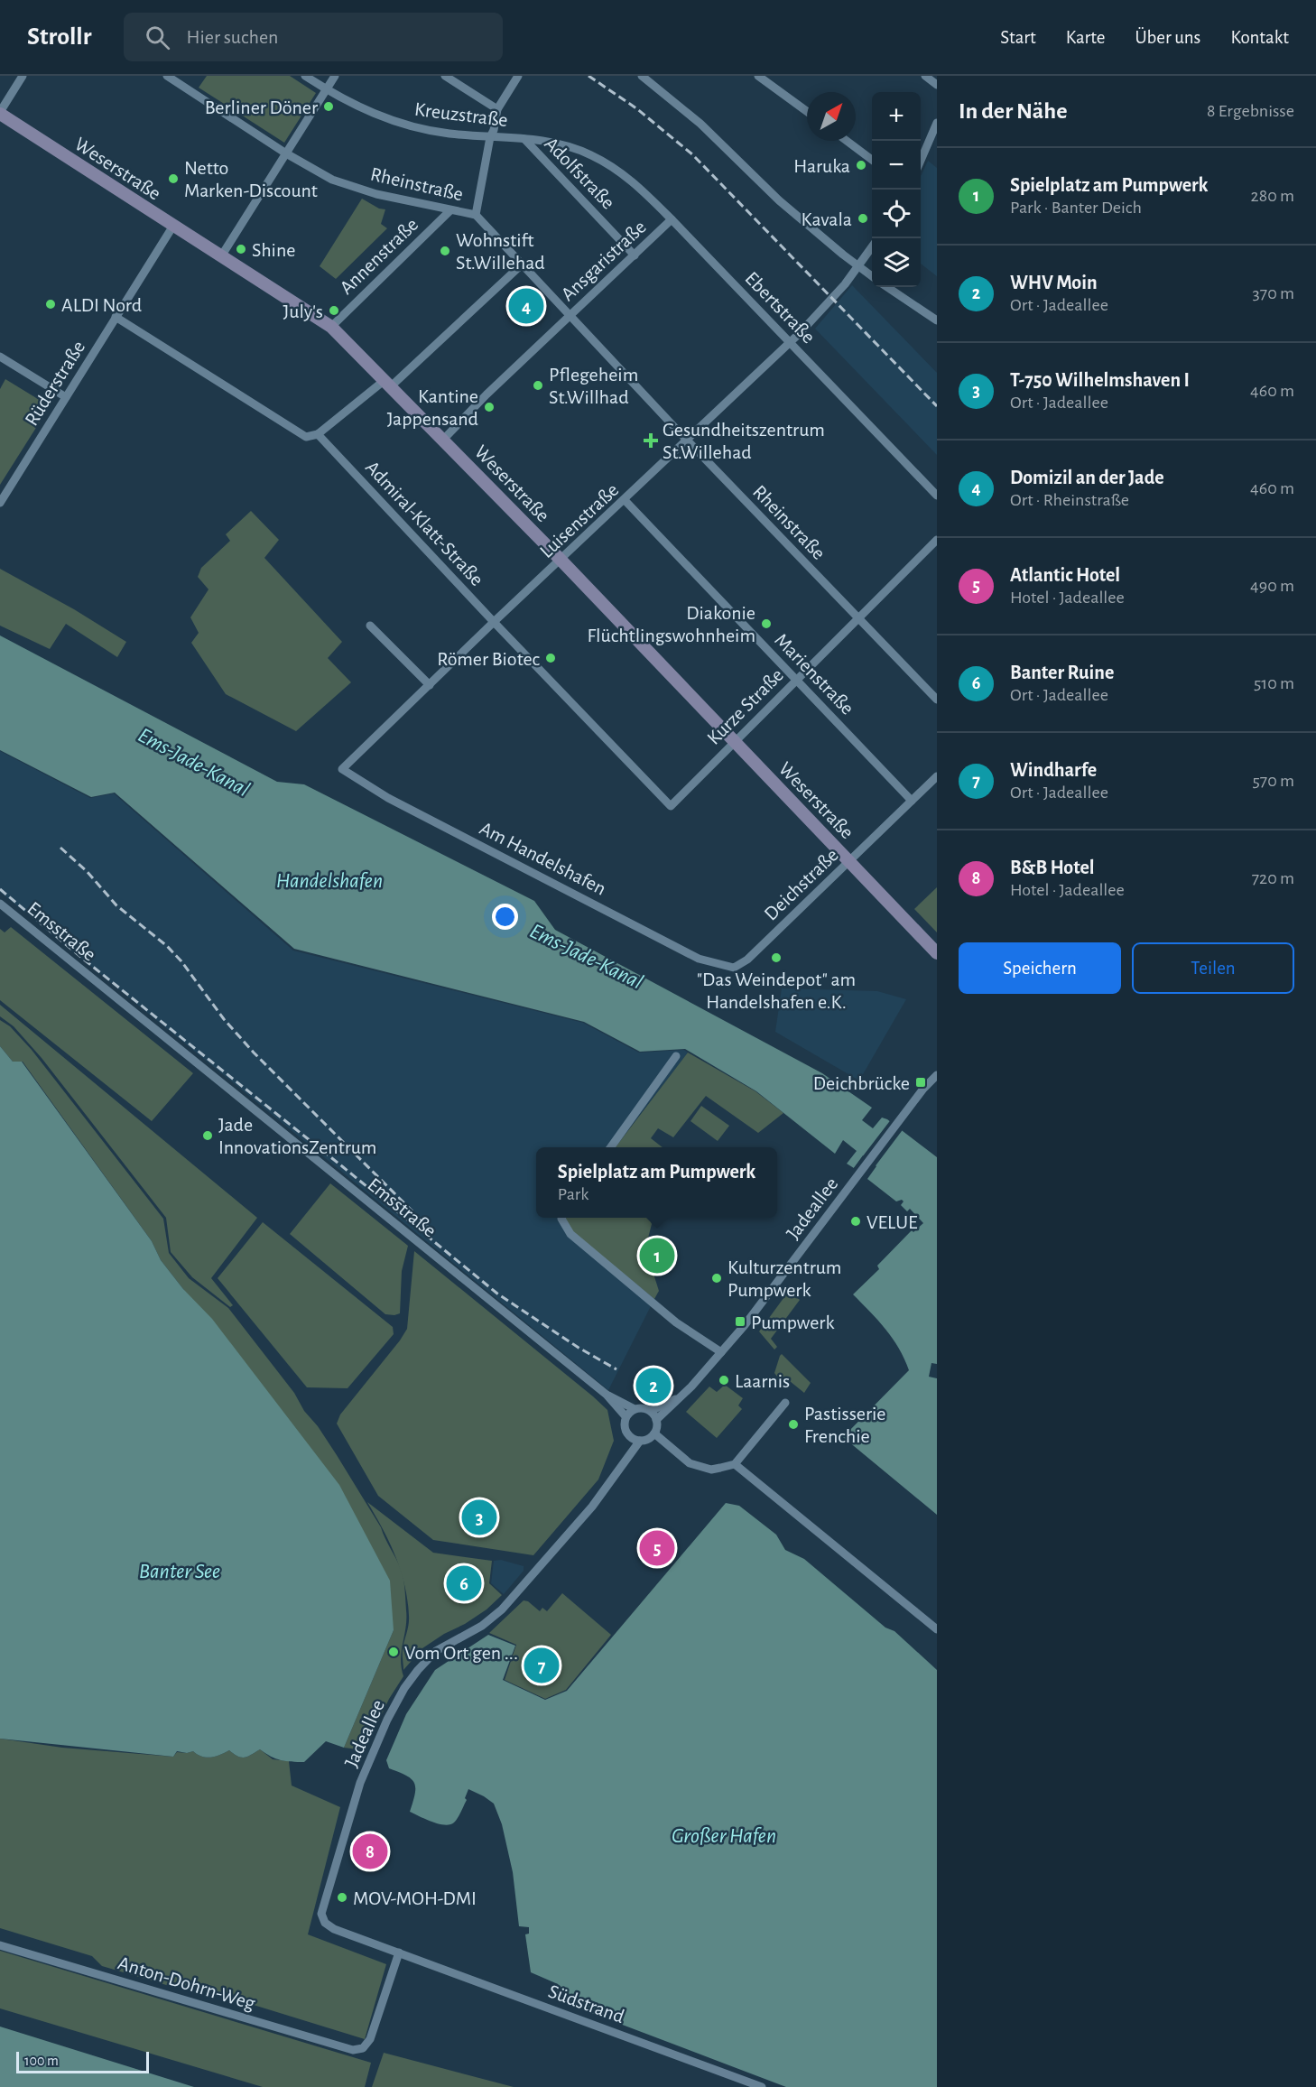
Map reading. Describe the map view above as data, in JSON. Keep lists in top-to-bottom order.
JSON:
{
  "streets": {
    "street": [
      "Kreuzstraße",
      "Weserstraße",
      "Adolfstraße",
      "Rheinstraße",
      "Annenstraße",
      "Ansgaristraße",
      "Ebertstraße",
      "Rüderstraße",
      "Luisenstraße",
      "Admiral-Klatt-Straße",
      "Marienstraße",
      "Kurze Straße",
      "Am Handelshafen",
      "Deichstraße",
      "Emsstraße",
      "Jadeallee",
      "Anton-Dohrn-Weg",
      "Südstrand"
    ]
  },
  "crossings": [
    ["Kreuzstraße", "Adolfstraße"],
    ["Kreuzstraße", "Ebertstraße"],
    ["Weserstraße", "Annenstraße"],
    ["Weserstraße", "Ansgaristraße"],
    ["Weserstraße", "Rüderstraße"],
    ["Weserstraße", "Luisenstraße"],
    ["Weserstraße", "Kurze Straße"],
    ["Weserstraße", "Deichstraße"],
    ["Adolfstraße", "Ansgaristraße"],
    ["Rheinstraße", "Annenstraße"],
    ["Rheinstraße", "Ansgaristraße"],
    ["Rheinstraße", "Luisenstraße"],
    ["Rheinstraße", "Kurze Straße"],
    ["Ansgaristraße", "Ebertstraße"],
    ["Ebertstraße", "Luisenstraße"],
    ["Luisenstraße", "Admiral-Klatt-Straße"],
    ["Luisenstraße", "Marienstraße"],
    ["Luisenstraße", "Am Handelshafen"],
    ["Admiral-Klatt-Straße", "Kurze Straße"],
    ["Marienstraße", "Kurze Straße"],
    ["Marienstraße", "Deichstraße"],
    ["Am Handelshafen", "Deichstraße"],
    ["Emsstraße", "Jadeallee"],
    ["Jadeallee", "Anton-Dohrn-Weg"],
    ["Jadeallee", "Südstrand"],
    ["Anton-Dohrn-Weg", "Südstrand"]
  ],
  "water": [
    "Ems-Jade-Kanal",
    "Handelshafen",
    "Banter See",
    "Großer Hafen"
  ],
  "places": {
    "other": [
      "Berliner Döner",
      "Haruka",
      "Netto Marken-Discount",
      "Kavala",
      "Shine",
      "Wohnstift St.Willehad",
      "ALDI Nord",
      "July's",
      "Pflegeheim St.Willhad",
      "Kantine Jappensand",
      "Diakonie Flüchtlingswohnheim",
      "Römer Biotec",
      "\"Das Weindepot\" am Handelshafen e.K.",
      "Jade InnovationsZentrum",
      "VELUE",
      "Kulturzentrum Pumpwerk",
      "Laarnis",
      "Pastisserie Frenchie",
      "Vom Ort gen ...",
      "MOV-MOH-DMI"
    ],
    "health": ["Gesundheitszentrum St.Willehad"],
    "transit": ["Deichbrücke", "Pumpwerk"]
  },
  "scale_bar": "100 m",
  "north": "top right",
  "page": {
    "header": "Strollr",
    "search": "Hier suchen",
    "nav": [
      "Start",
      "Karte",
      "Über uns",
      "Kontakt"
    ],
    "heading": ["In der Nähe", "8 Ergebnisse"],
    "map_buttons": ["+", "−"],
    "list": [
      {
        "mark": "1",
        "name": "Spielplatz am Pumpwerk",
        "note": "Park · Banter Deich",
        "value": "280 m"
      },
      {
        "mark": "2",
        "name": "WHV Moin",
        "note": "Ort · Jadeallee",
        "value": "370 m"
      },
      {
        "mark": "3",
        "name": "T-750 Wilhelmshaven I",
        "note": "Ort · Jadeallee",
        "value": "460 m"
      },
      {
        "mark": "4",
        "name": "Domizil an der Jade",
        "note": "Ort · Rheinstraße",
        "value": "460 m"
      },
      {
        "mark": "5",
        "name": "Atlantic Hotel",
        "note": "Hotel · Jadeallee",
        "value": "490 m"
      },
      {
        "mark": "6",
        "name": "Banter Ruine",
        "note": "Ort · Jadeallee",
        "value": "510 m"
      },
      {
        "mark": "7",
        "name": "Windharfe",
        "note": "Ort · Jadeallee",
        "value": "570 m"
      },
      {
        "mark": "8",
        "name": "B&B Hotel",
        "note": "Hotel · Jadeallee",
        "value": "720 m"
      }
    ],
    "pins": [
      "4",
      "1",
      "2",
      "3",
      "5",
      "6",
      "7",
      "8"
    ],
    "buttons": ["Speichern", "Teilen"],
    "popup": ["Spielplatz am Pumpwerk", "Park"],
    "scale": "100 m"
  }
}
